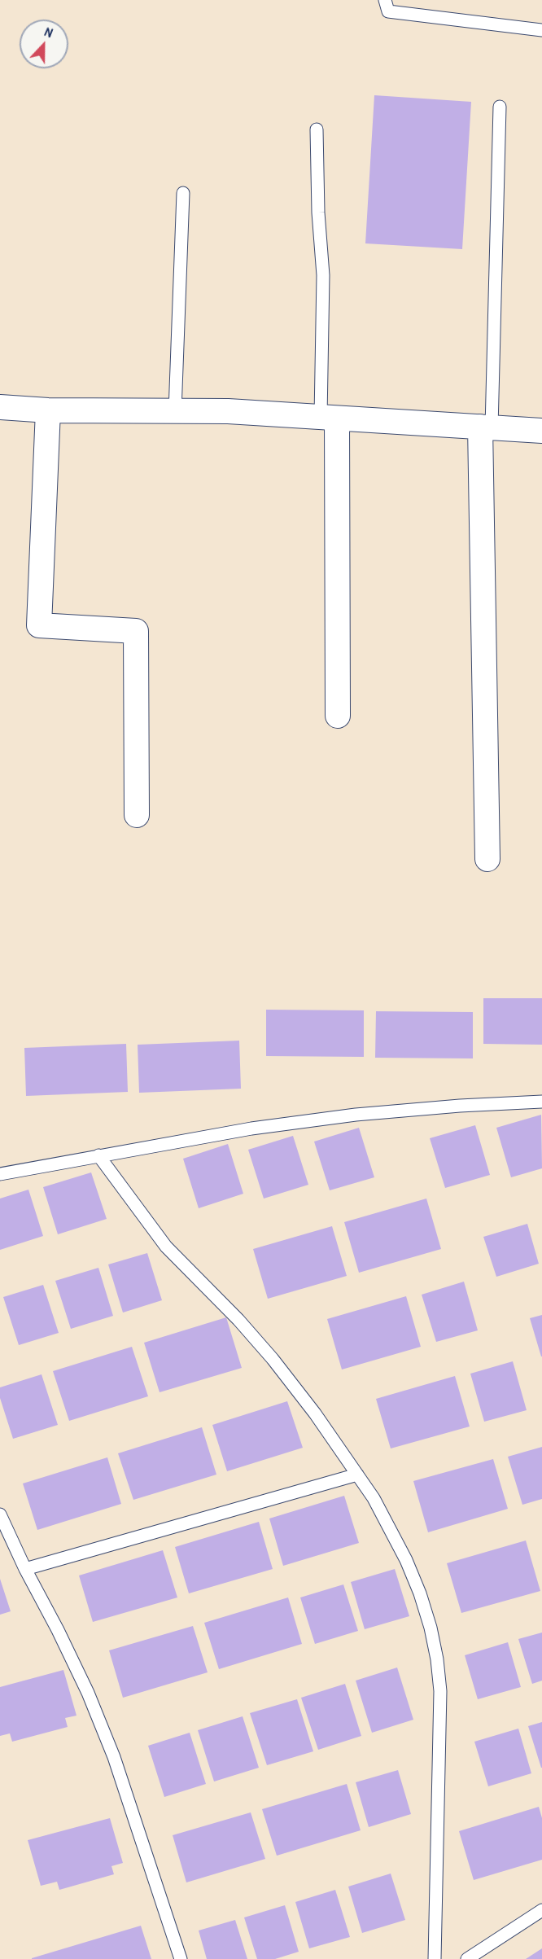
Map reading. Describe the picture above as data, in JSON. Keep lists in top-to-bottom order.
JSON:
{
  "north": "top"
}
